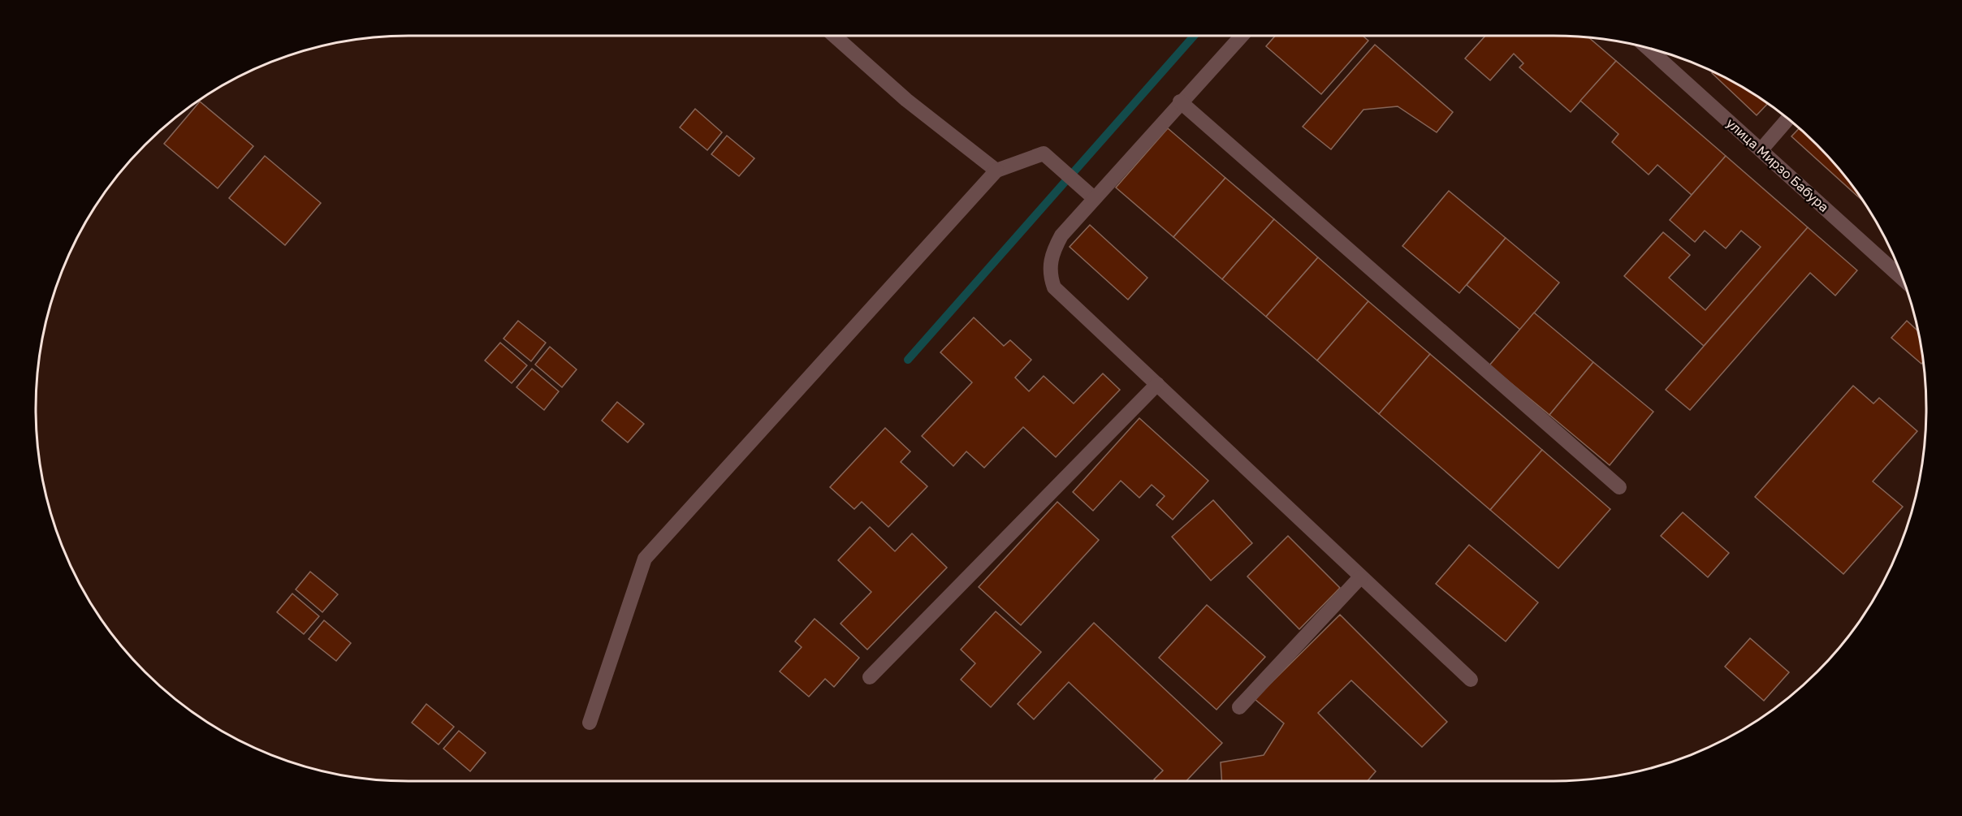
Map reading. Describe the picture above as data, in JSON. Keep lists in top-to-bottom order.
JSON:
{
  "streets": {
    "street": ["улица Мирзо Бабура"]
  }
}
